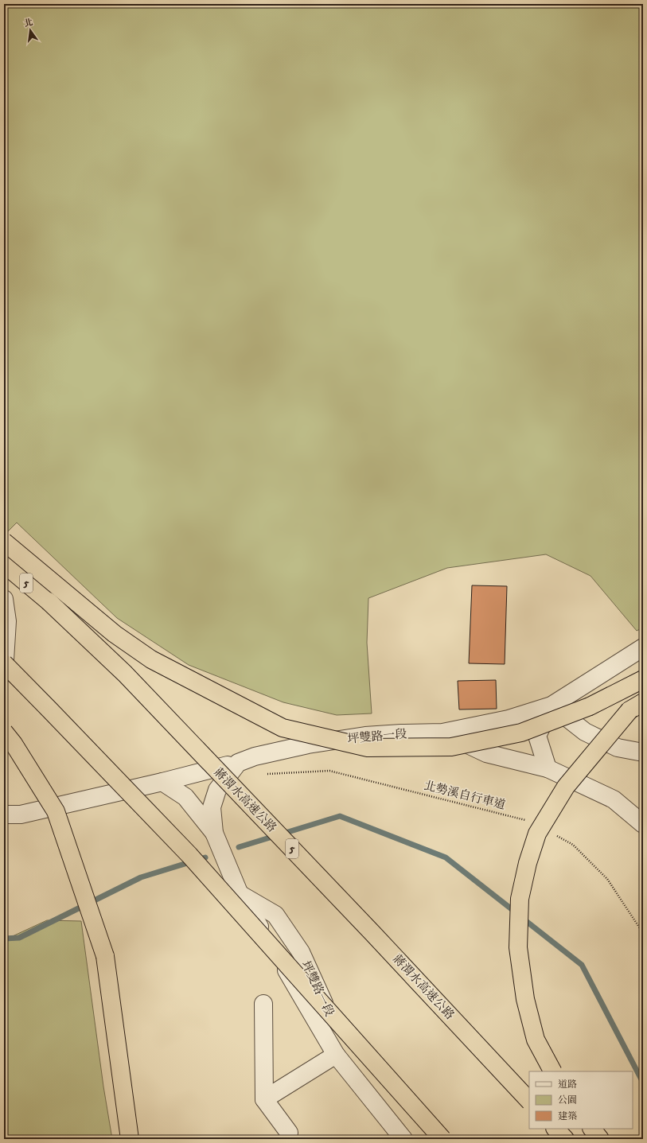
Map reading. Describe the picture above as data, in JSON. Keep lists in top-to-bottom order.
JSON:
{
  "streets": {
    "highway": ["5", "蔣渭水高速公路"],
    "street": ["坪雙路一段"],
    "path": ["北勢溪自行車道"]
  },
  "legend": ["道路", "公園", "建築"],
  "north": "top"
}
